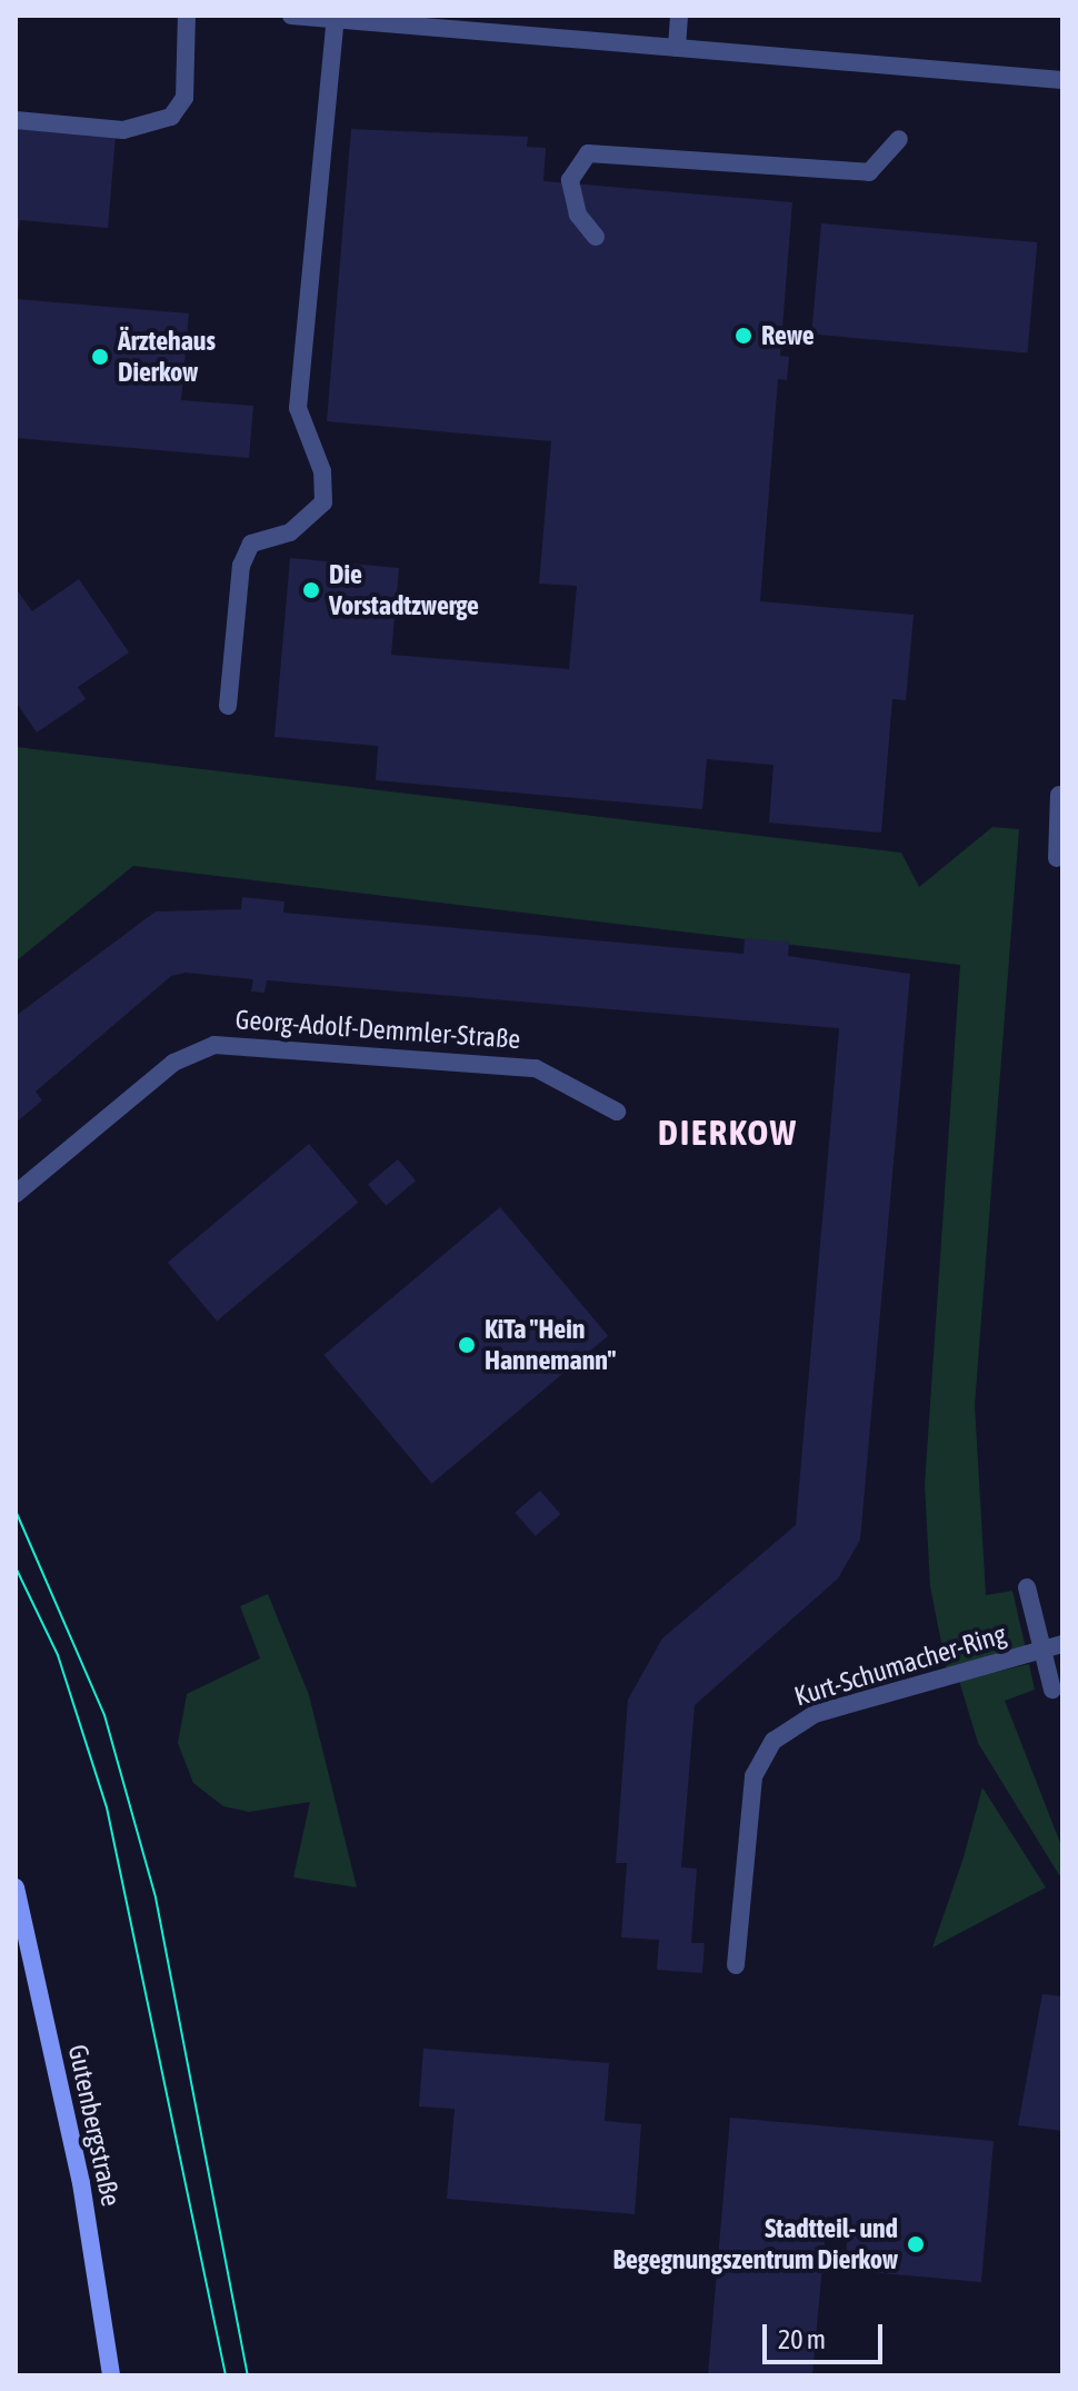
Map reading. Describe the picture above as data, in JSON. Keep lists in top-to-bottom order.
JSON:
{
  "streets": {
    "street": ["Georg-Adolf-Demmler-Straße", "Kurt-Schumacher-Ring", "Gutenbergstraße"]
  },
  "districts": ["DIERKOW"],
  "places": [
    "Rewe",
    "Ärztehaus Dierkow",
    "Die Vorstadtzwerge",
    "KiTa \"Hein Hannemann\"",
    "Stadtteil- und Begegnungszentrum Dierkow"
  ],
  "scale_bar": "20 m"
}
